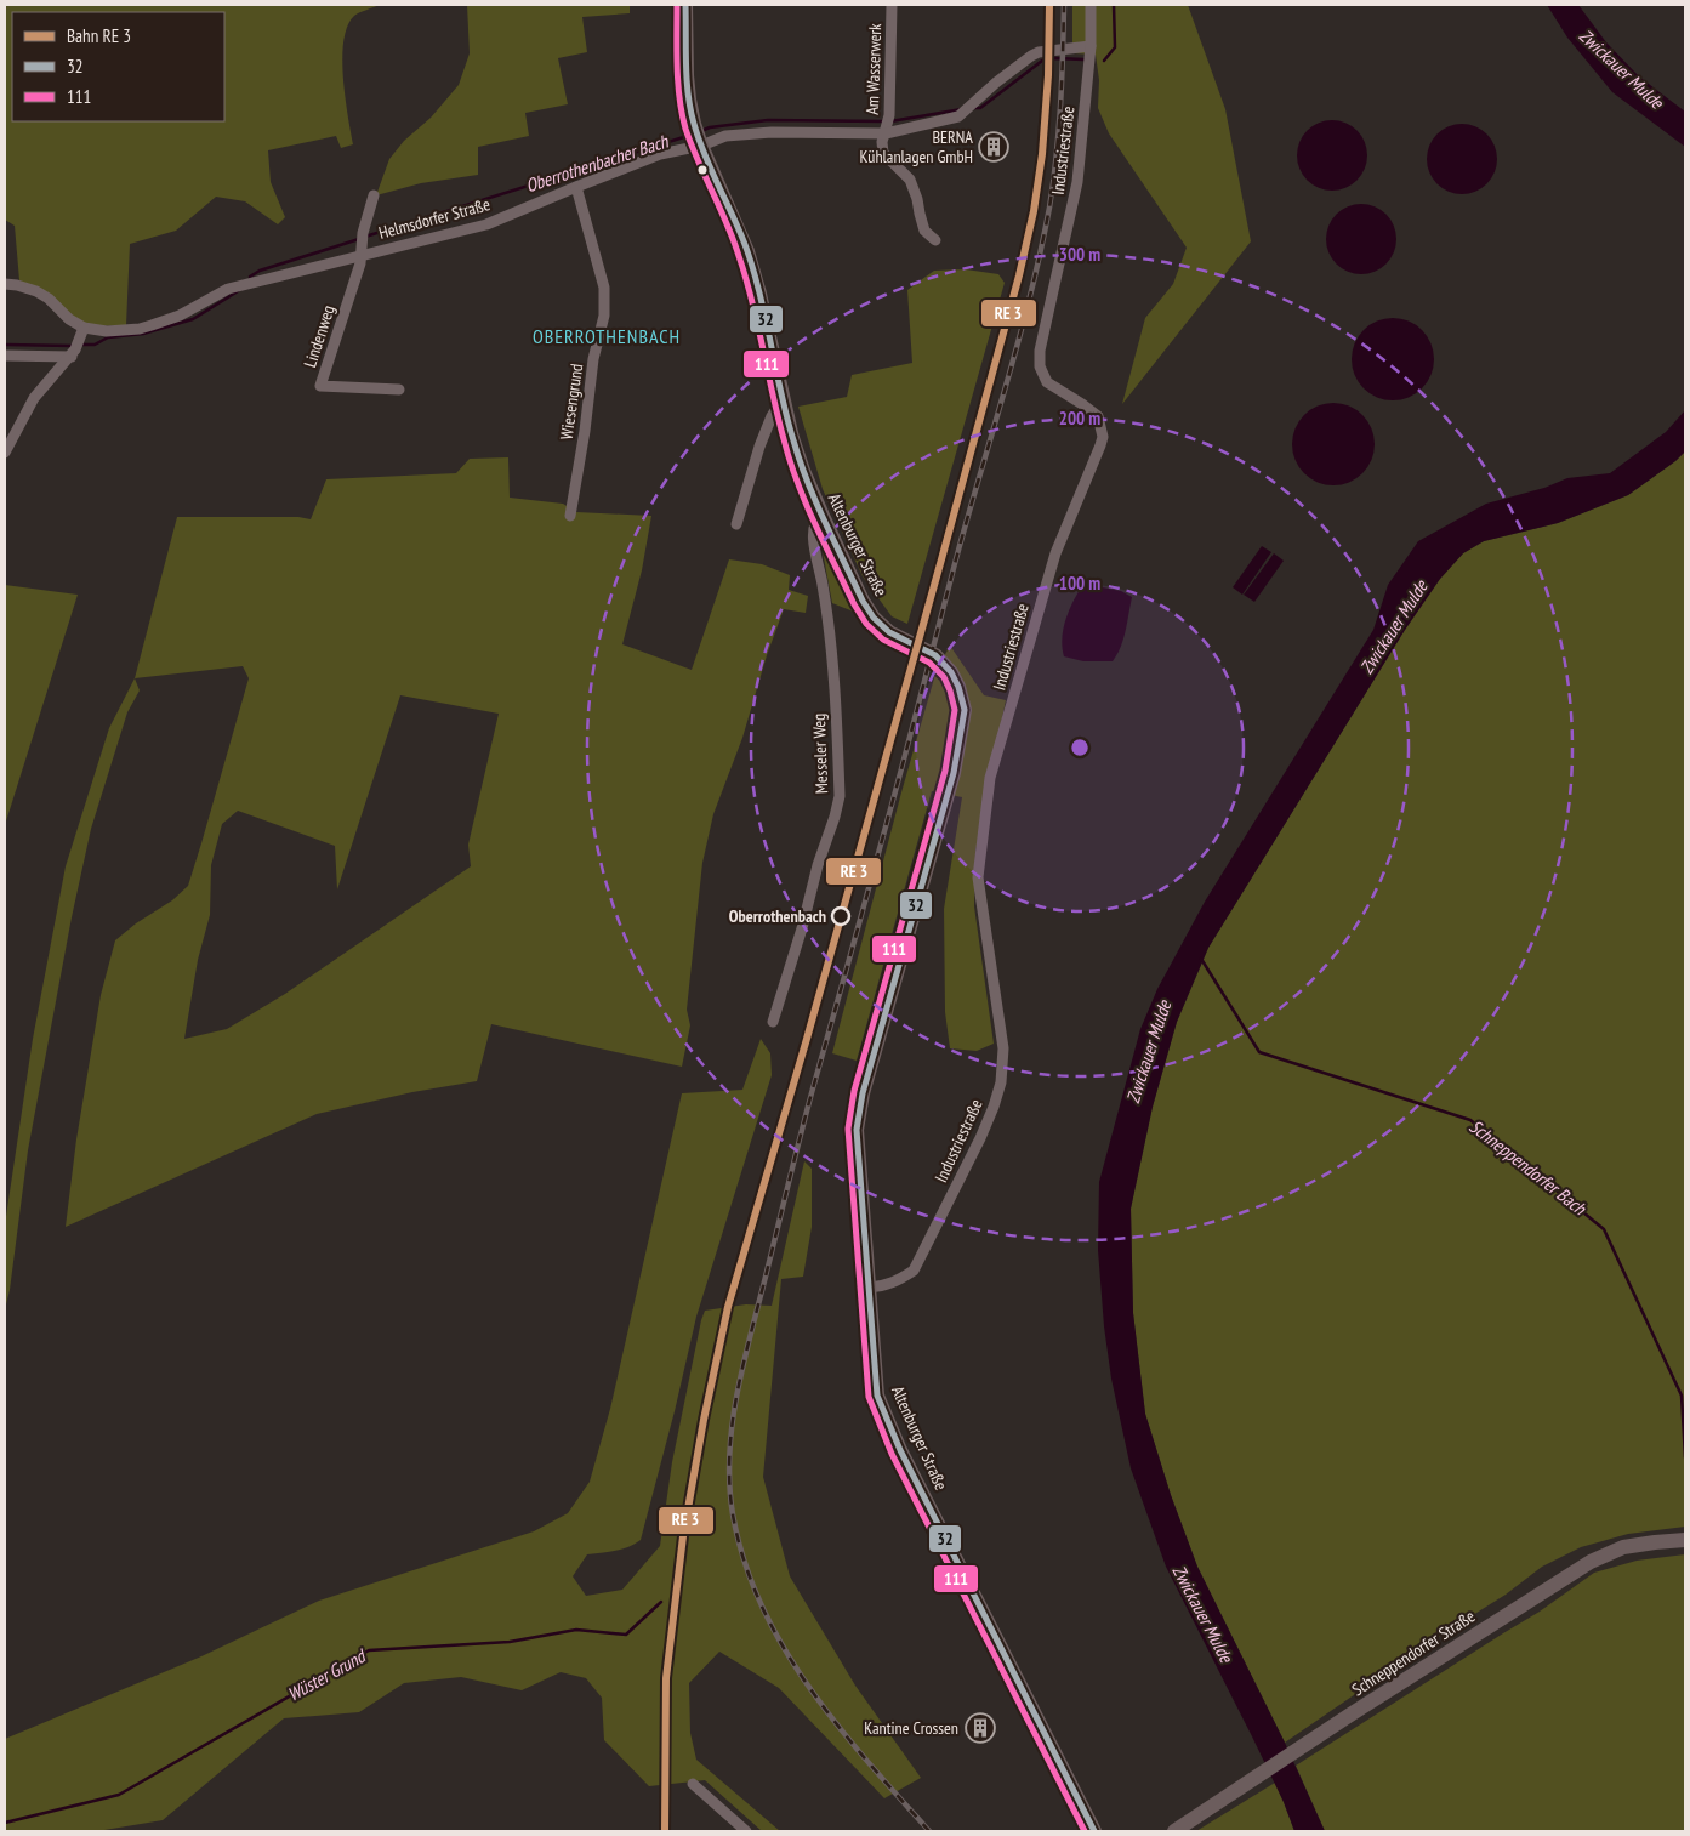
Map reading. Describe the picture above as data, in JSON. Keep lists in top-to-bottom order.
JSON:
{
  "streets": {
    "street": [
      "Am Wasserwerk",
      "Industriestraße",
      "Helmsdorfer Straße",
      "Lindenweg",
      "Wiesengrund",
      "Altenburger Straße",
      "Messeler Weg",
      "Schneppendorfer Straße"
    ]
  },
  "crossings": [
    ["Am Wasserwerk", "Helmsdorfer Straße"],
    ["Industriestraße", "Helmsdorfer Straße"],
    ["Industriestraße", "Altenburger Straße"],
    ["Helmsdorfer Straße", "Lindenweg"],
    ["Helmsdorfer Straße", "Wiesengrund"],
    ["Helmsdorfer Straße", "Altenburger Straße"],
    ["Altenburger Straße", "Messeler Weg"]
  ],
  "districts": ["OBERROTHENBACH"],
  "water": [
    "Zwickauer Mulde",
    "Oberrothenbacher Bach",
    "Schneppendorfer Bach",
    "Wüster Grund"
  ],
  "places": {
    "building": ["BERNA Kühlanlagen GmbH", "Kantine Crossen"],
    "other": ["Oberrothenbach"]
  },
  "lines": ["transit line 32", "transit line 111"],
  "legend": ["Bahn RE 3", "32", "111"],
  "rings": ["300 m", "200 m", "100 m"]
}
